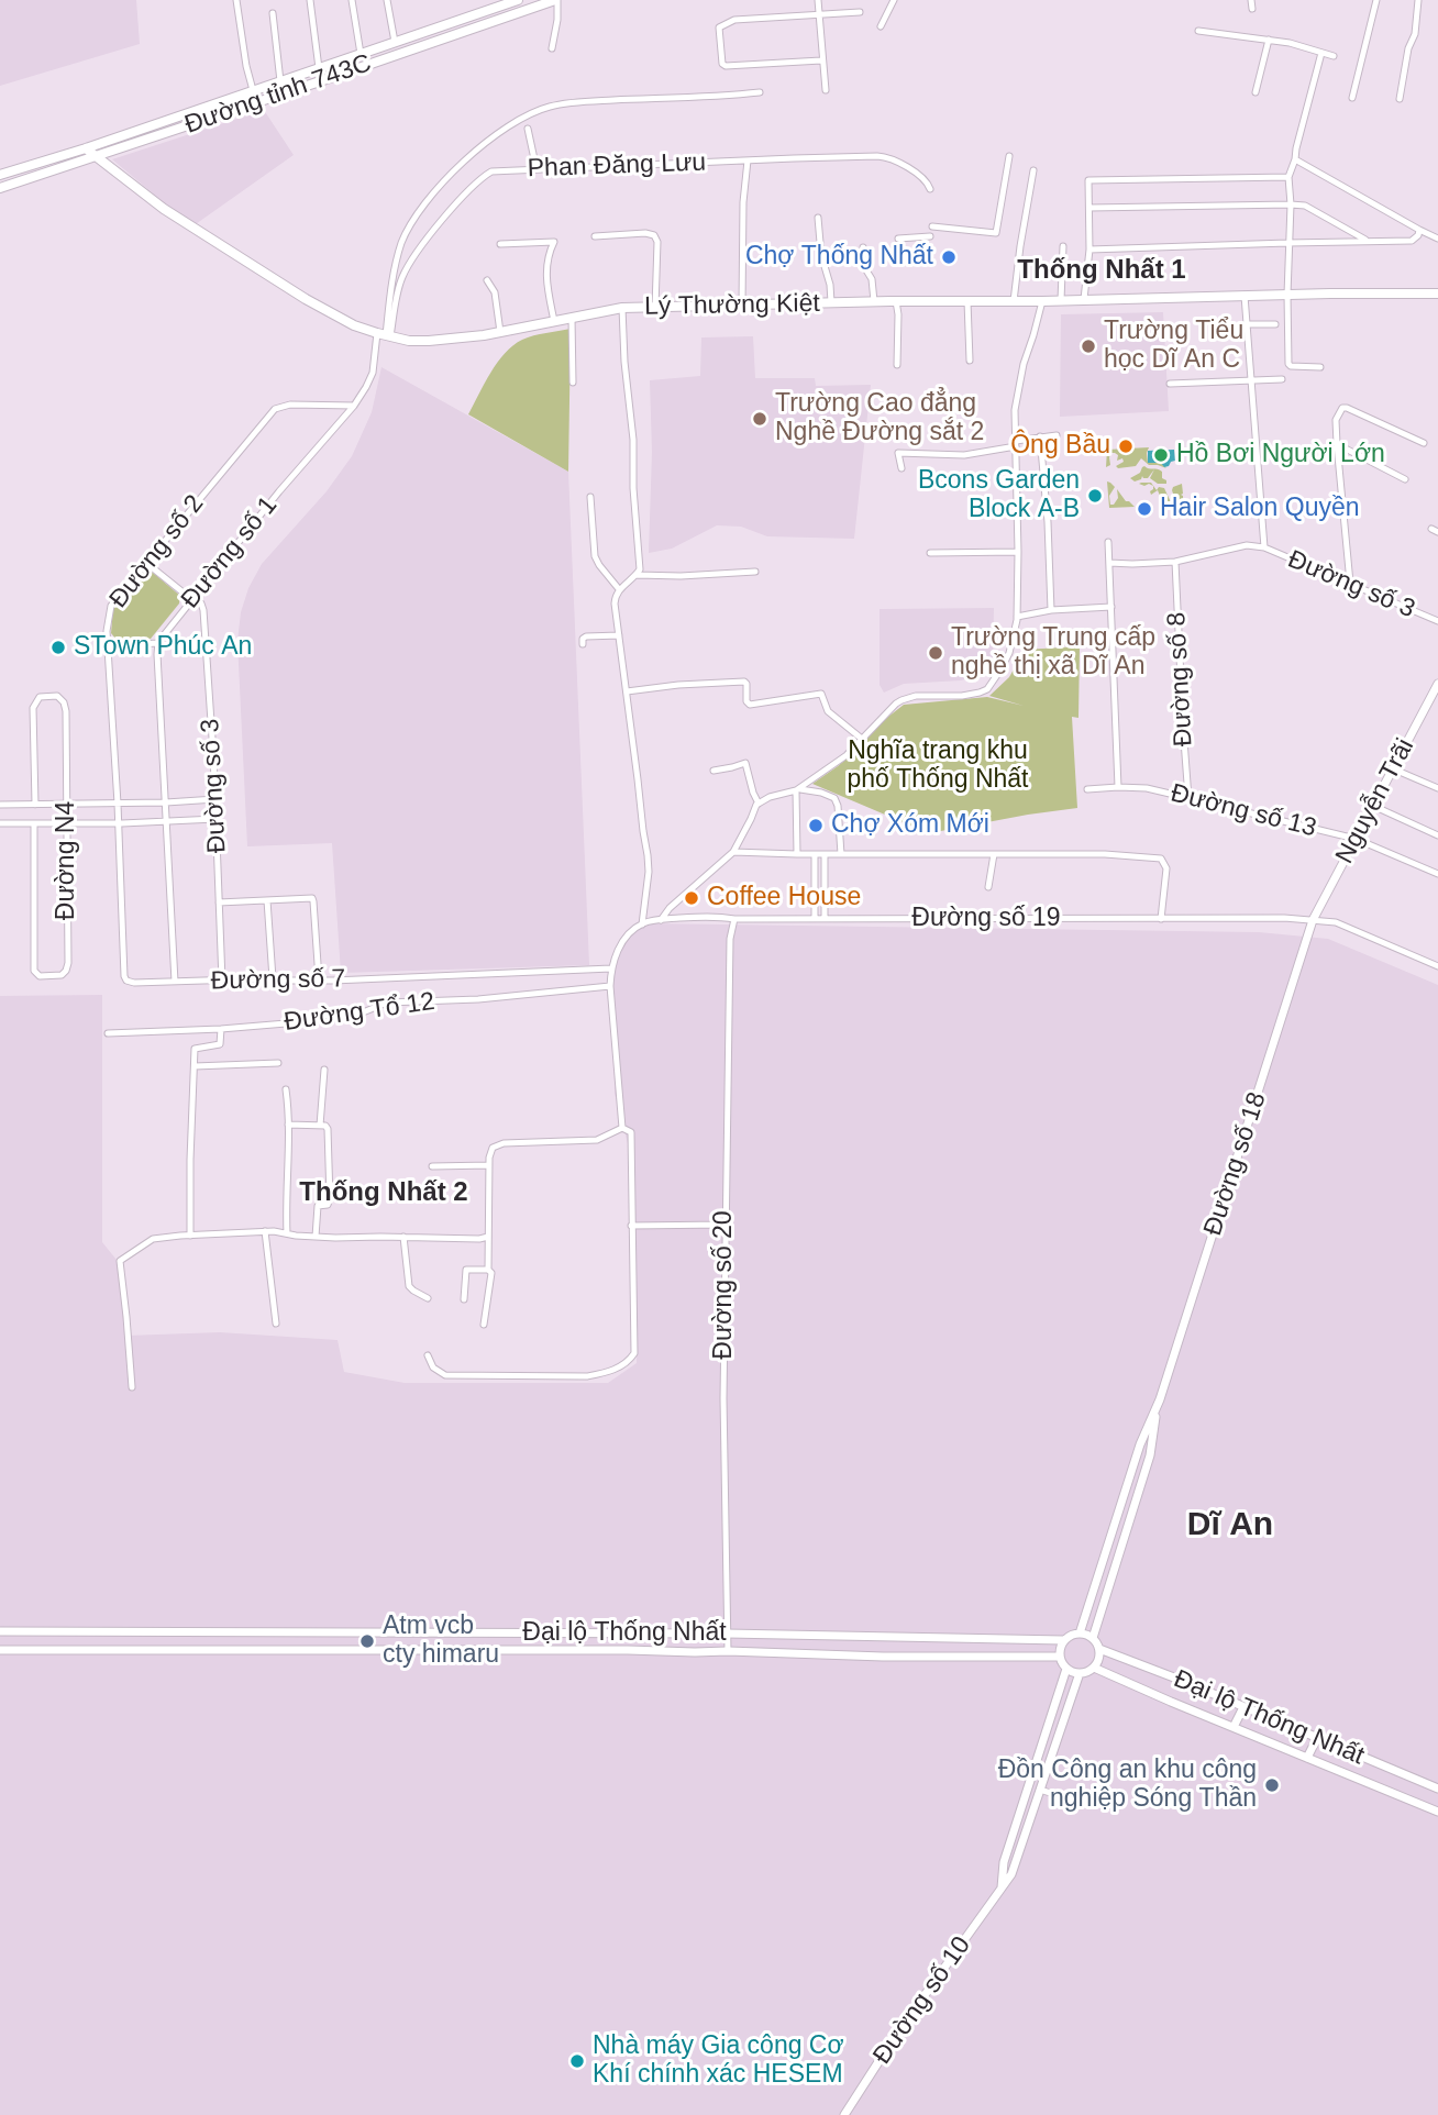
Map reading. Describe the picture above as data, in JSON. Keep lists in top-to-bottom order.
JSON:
{
  "streets": {
    "main road": ["Đường tỉnh 743C", "Lý Thường Kiệt"],
    "street": [
      "Phan Đăng Lưu",
      "Đường số 2",
      "Đường số 1",
      "Đường số 3",
      "Đường số 8",
      "Nguyễn Trãi",
      "Đường số 13",
      "Đường N4",
      "Đường số 19",
      "Đường số 7",
      "Đường Tổ 12",
      "Đường số 18",
      "Đường số 20",
      "Đại lộ Thống Nhất",
      "Đường số 10"
    ]
  },
  "crossings": [
    ["Đường tỉnh 743C", "Lý Thường Kiệt"],
    ["Phan Đăng Lưu", "Lý Thường Kiệt"],
    ["Phan Đăng Lưu", "Đường số 1"],
    ["Lý Thường Kiệt", "Đường số 1"],
    ["Đường số 2", "Đường số 1"],
    ["Đường số 2", "Đường số 7"],
    ["Đường số 1", "Đường số 3"],
    ["Đường số 3", "Đường số 7"],
    ["Đường số 8", "Đường số 13"],
    ["Nguyễn Trãi", "Đường số 13"],
    ["Nguyễn Trãi", "Đường số 19"],
    ["Nguyễn Trãi", "Đường số 18"],
    ["Đường số 19", "Đường số 18"],
    ["Đường số 19", "Đường số 20"],
    ["Đường số 18", "Đại lộ Thống Nhất"],
    ["Đường số 18", "Đường số 10"],
    ["Đường số 20", "Đại lộ Thống Nhất"],
    ["Đại lộ Thống Nhất", "Đường số 10"]
  ],
  "districts": ["Thống Nhất 1", "Thống Nhất 2", "Dĩ An"],
  "parks": ["Nghĩa trang khu phố Thống Nhất"],
  "places": [
    "Chợ Thống Nhất",
    "Trường Tiểu học Dĩ An C",
    "Trường Cao đẳng Nghề Đường sắt 2",
    "Ông Bầu",
    "Hồ Bơi Người Lớn",
    "Bcons Garden Block A-B",
    "Hair Salon Quyền",
    "STown Phúc An",
    "Trường Trung cấp nghề thị xã Dĩ An",
    "Chợ Xóm Mới",
    "Coffee House",
    "Atm vcb cty himaru",
    "Đồn Công an khu công nghiệp Sóng Thần",
    "Nhà máy Gia công Cơ Khí chính xác HESEM"
  ]
}
